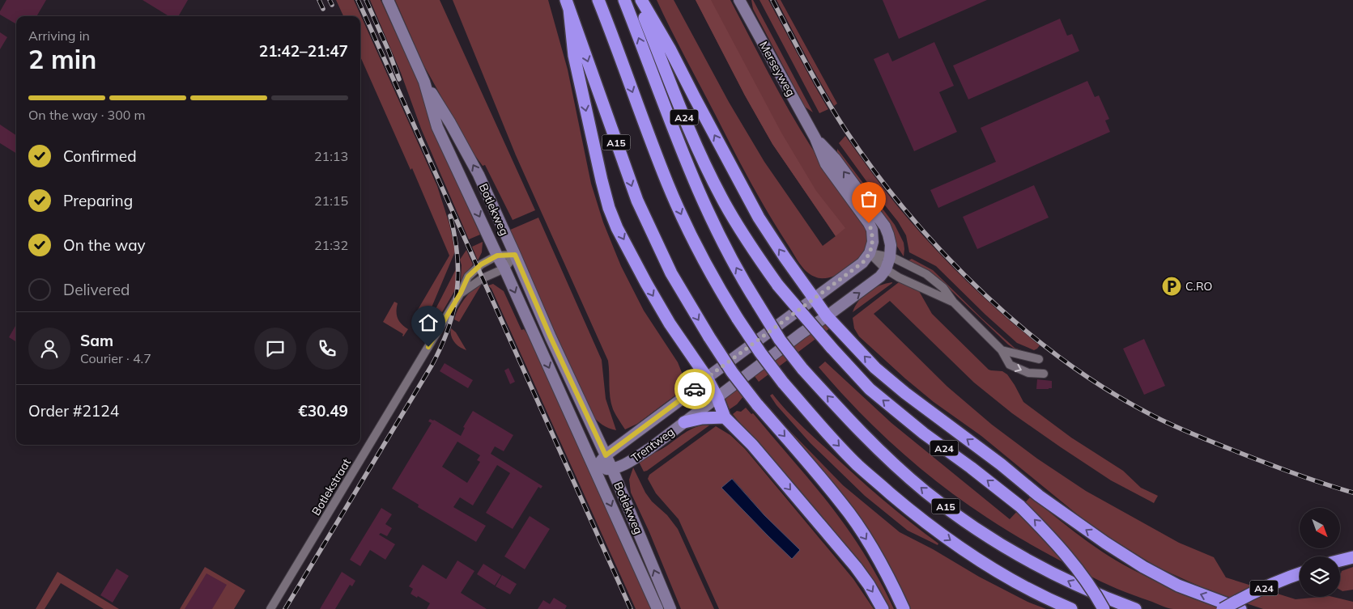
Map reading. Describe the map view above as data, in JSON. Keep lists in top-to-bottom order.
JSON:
{
  "streets": {
    "highway": ["A24", "A15"],
    "main road": ["Merseyweg", "Botlekweg", "Trentweg"],
    "street": ["Botlekstraat"]
  },
  "crossings": [
    ["Merseyweg", "Trentweg"],
    ["A15", "Trentweg"],
    ["Botlekweg", "Trentweg"],
    ["Botlekweg", "Botlekstraat"]
  ],
  "places": {
    "parking": ["C.RO"]
  },
  "north": "bottom right",
  "page": {
    "heading": ["2 min", "Arriving in", "21:42–21:47"],
    "panel": [
      "Sam",
      "Courier · 4.7",
      "Order #2124",
      "€30.49"
    ],
    "bar": "On the way · 300 m",
    "list": [
      ["Confirmed", "21:13"],
      ["Preparing", "21:15"],
      ["On the way", "21:32"],
      "Delivered"
    ]
  }
}
